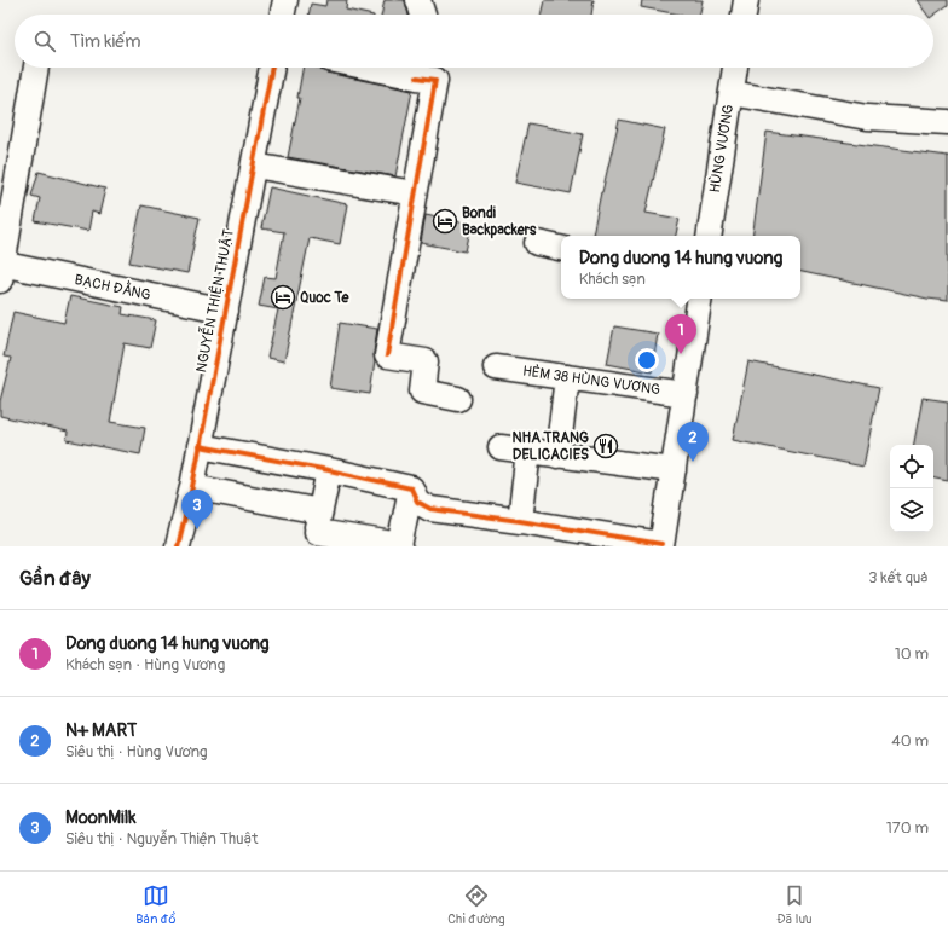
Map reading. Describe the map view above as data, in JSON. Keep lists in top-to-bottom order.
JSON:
{
  "streets": {
    "street": [
      "HÙNG VƯƠNG",
      "BẠCH ĐẰNG",
      "NGUYỄN THIỆN THUẬT",
      "HẺM 38 HÙNG VƯƠNG"
    ]
  },
  "crossings": [
    ["BẠCH ĐẰNG", "NGUYỄN THIỆN THUẬT"]
  ],
  "places": {
    "hotel": ["Bondi Backpackers", "Quoc Te"],
    "restaurant": ["NHA TRANG DELICACIES"]
  },
  "page": {
    "search": "Tìm kiếm",
    "popup": ["Dong duong 14 hung vuong", "Khách sạn"],
    "pins": ["1", "2", "3"],
    "heading": ["Gần đây", "3 kết quả"],
    "list": [
      {
        "mark": "1",
        "name": "Dong duong 14 hung vuong",
        "note": "Khách sạn · Hùng Vương",
        "value": "10 m"
      },
      {
        "mark": "2",
        "name": "N+ MART",
        "note": "Siêu thị · Hùng Vương",
        "value": "40 m"
      },
      {
        "mark": "3",
        "name": "MoonMilk",
        "note": "Siêu thị · Nguyễn Thiện Thuật",
        "value": "170 m"
      }
    ],
    "nav": ["Bản đồ", "Chỉ đường", "Đã lưu"]
  }
}
